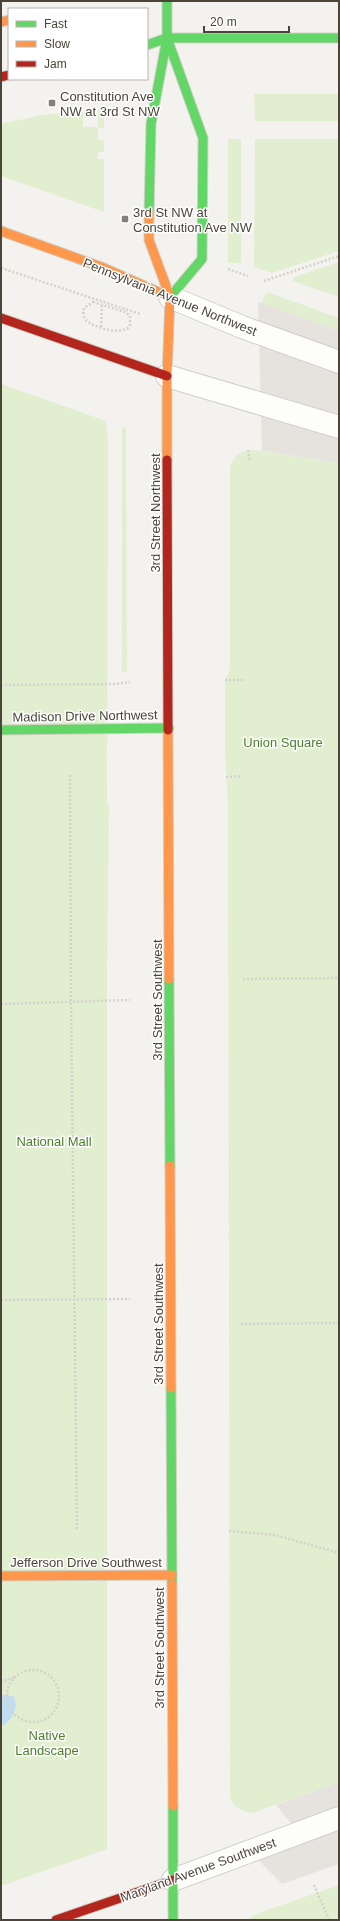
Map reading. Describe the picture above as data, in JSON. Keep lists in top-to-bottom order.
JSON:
{
  "streets": {
    "main road": [
      "Pennsylvania Avenue Northwest",
      "3rd Street Northwest",
      "Madison Drive Northwest",
      "3rd Street Southwest",
      "Jefferson Drive Southwest",
      "Maryland Avenue Southwest"
    ]
  },
  "crossings": [
    ["Pennsylvania Avenue Northwest", "3rd Street Northwest"],
    ["3rd Street Northwest", "Madison Drive Northwest"],
    ["3rd Street Northwest", "3rd Street Southwest"],
    ["Madison Drive Northwest", "3rd Street Southwest"],
    ["3rd Street Southwest", "Jefferson Drive Southwest"],
    ["3rd Street Southwest", "Maryland Avenue Southwest"]
  ],
  "parks": ["Union Square", "National Mall", "Native Landscape"],
  "places": {
    "transit": ["Constitution Ave NW at 3rd St NW", "3rd St NW at Constitution Ave NW"]
  },
  "legend": ["Fast", "Slow", "Jam"],
  "scale_bar": "20 m"
}
